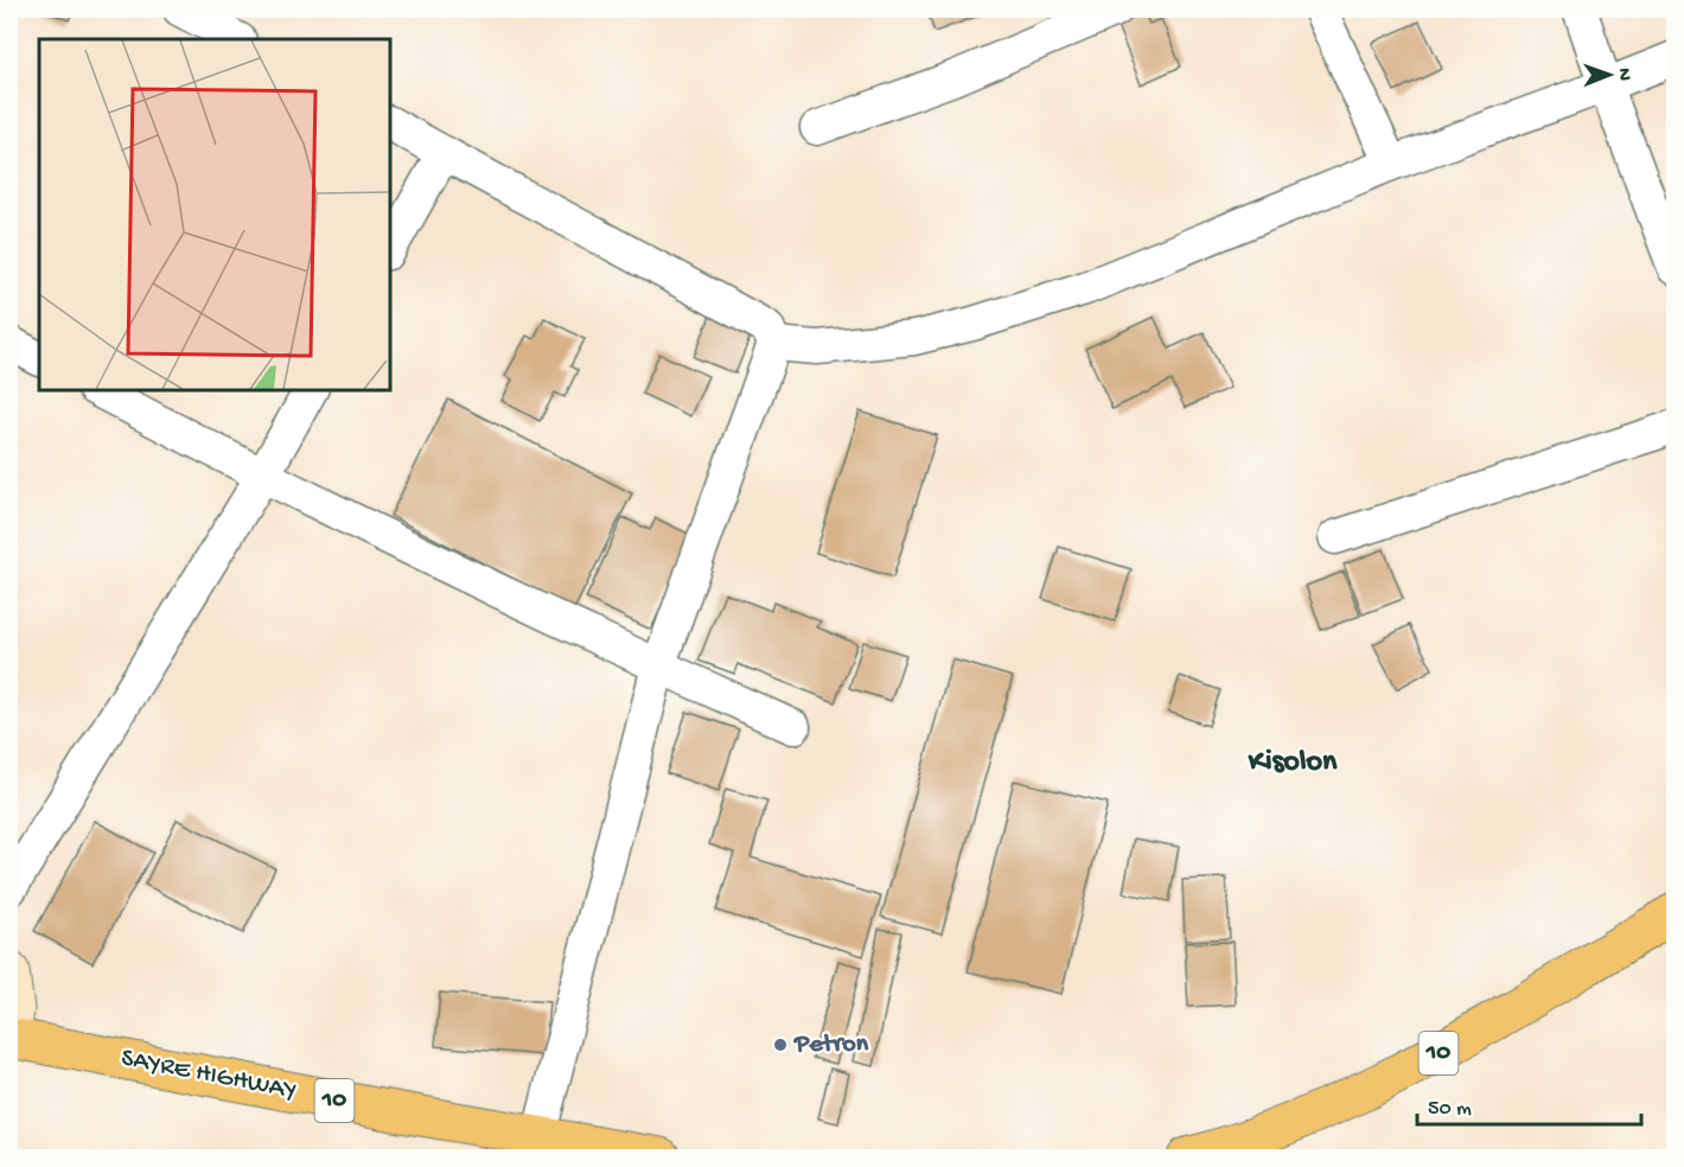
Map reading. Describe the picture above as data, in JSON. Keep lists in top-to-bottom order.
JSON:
{
  "streets": {
    "highway": ["10", "SAYRE HIGHWAY"]
  },
  "districts": ["Kisolon"],
  "places": ["Petron"],
  "scale_bar": "50 m",
  "north": "right"
}
